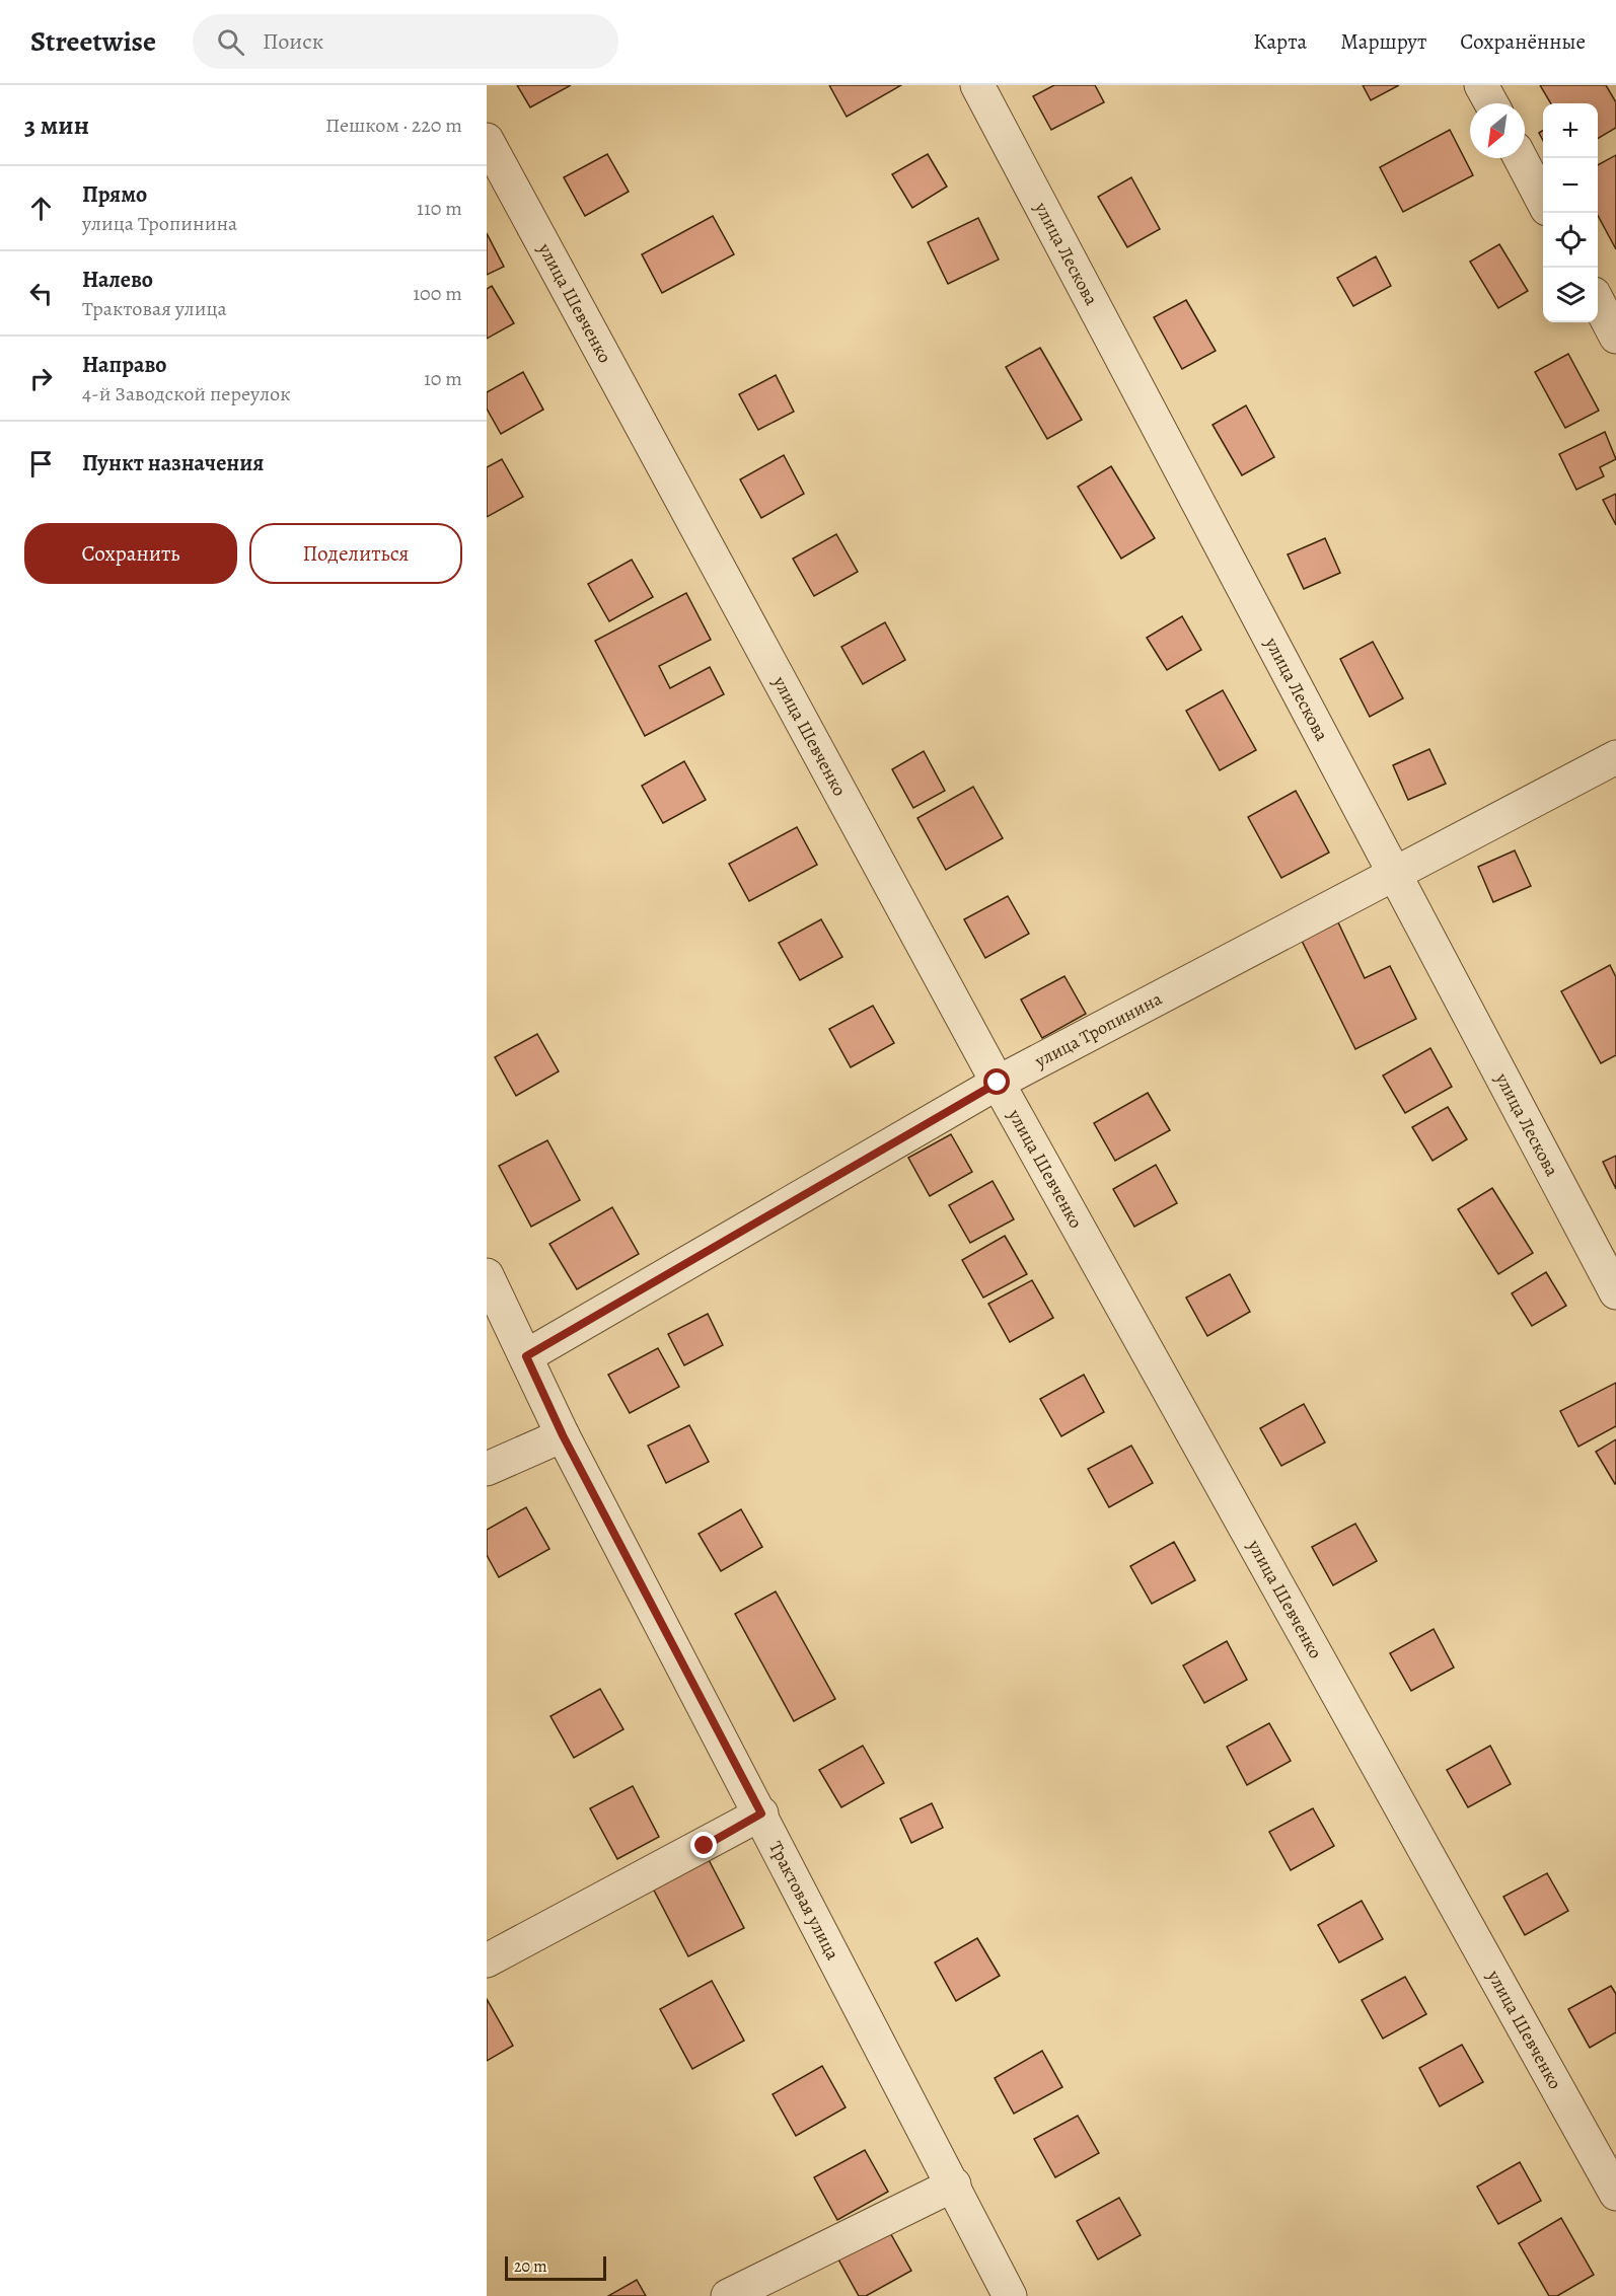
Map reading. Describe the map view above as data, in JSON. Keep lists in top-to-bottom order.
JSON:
{
  "streets": {
    "street": [
      "улица Лескова",
      "улица Шевченко",
      "улица Тропинина",
      "Трактовая улица"
    ]
  },
  "crossings": [
    ["улица Лескова", "улица Тропинина"],
    ["улица Шевченко", "улица Тропинина"],
    ["улица Тропинина", "Трактовая улица"]
  ],
  "scale_bar": "20 m",
  "north": "bottom left",
  "page": {
    "header": "Streetwise",
    "search": "Поиск",
    "nav": ["Карта", "Маршрут", "Сохранённые"],
    "heading": ["3 мин", "Пешком · 220 m"],
    "map_buttons": ["+", "−"],
    "list": [
      ["Прямо", "улица Тропинина", "110 m"],
      ["Налево", "Трактовая улица", "100 m"],
      ["Направо", "4-й Заводской переулок", "10 m"],
      "Пункт назначения"
    ],
    "buttons": ["Сохранить", "Поделиться"],
    "scale": "20 m"
  }
}
